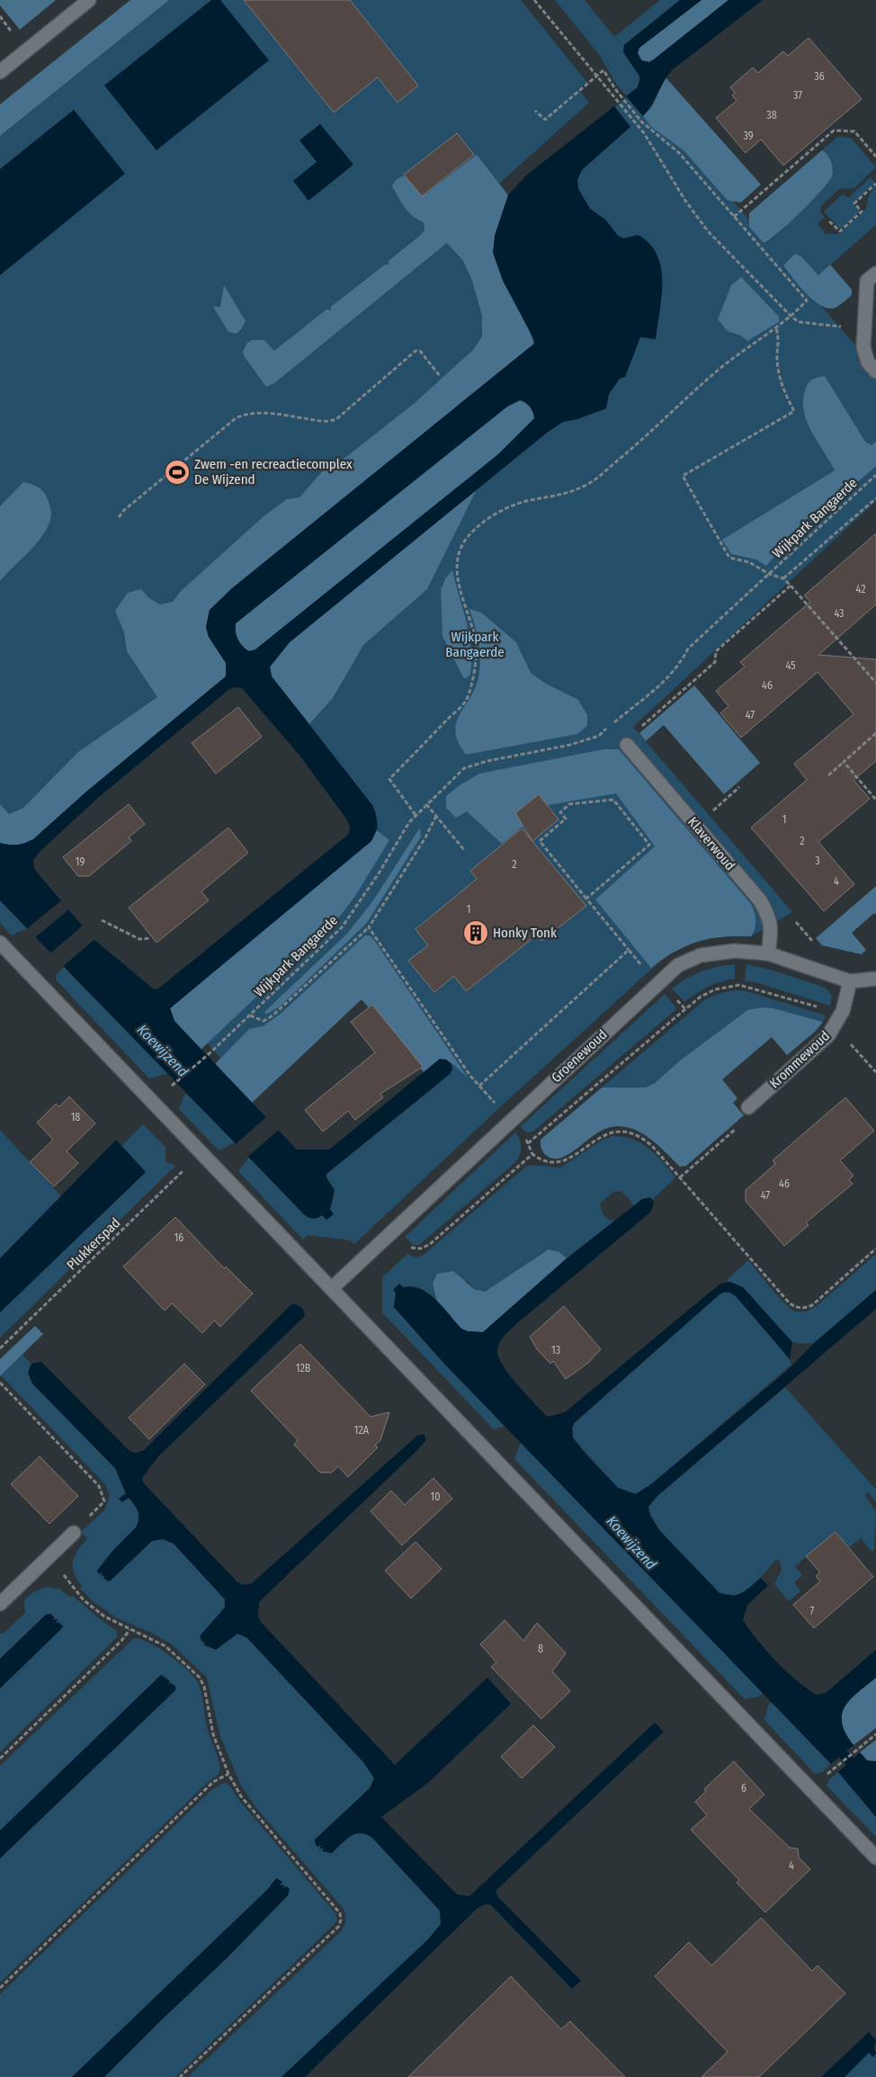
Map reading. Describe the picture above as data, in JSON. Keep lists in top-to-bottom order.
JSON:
{
  "streets": {
    "street": ["Klaverwoud", "Groenewoud", "Krommewoud"],
    "path": ["Wijkpark Bangaerde", "Plukkerspad"]
  },
  "crossings": [
    ["Klaverwoud", "Groenewoud"],
    ["Groenewoud", "Krommewoud"]
  ],
  "water": ["Koewijzend"],
  "parks": ["Wijkpark Bangaerde"],
  "places": {
    "sports": ["Zwem -en recreactiecomplex De Wijzend"],
    "building": ["Honky Tonk"]
  },
  "house_numbers": [
    "36",
    "37",
    "38",
    "39",
    "42",
    "43",
    "45",
    "46",
    "47",
    "1",
    "2",
    "3",
    "19",
    "2",
    "4",
    "1",
    "18",
    "46",
    "47",
    "16",
    "13",
    "12B",
    "12A",
    "10",
    "7",
    "8",
    "6",
    "4"
  ]
}
